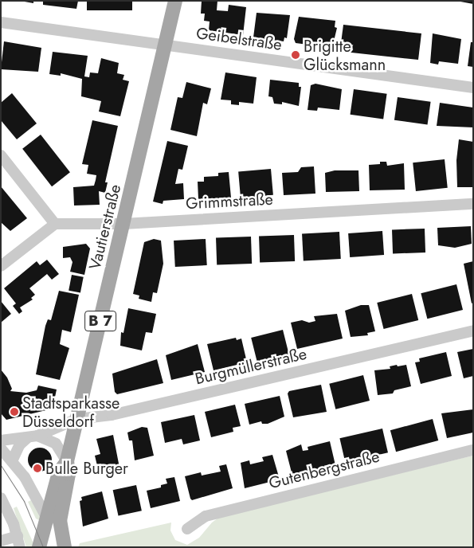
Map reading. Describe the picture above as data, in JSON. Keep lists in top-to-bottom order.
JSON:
{
  "streets": {
    "main road": ["Vautierstraße", "B 7"],
    "street": [
      "Geibelstraße",
      "Grimmstraße",
      "Burgmüllerstraße",
      "Gutenbergstraße"
    ]
  },
  "crossings": [
    ["Geibelstraße", "Vautierstraße"],
    ["Grimmstraße", "Vautierstraße"],
    ["Vautierstraße", "B 7"],
    ["Vautierstraße", "Burgmüllerstraße"]
  ],
  "places": ["Brigitte Glücksmann", "Stadtsparkasse Düsseldorf", "Bulle Burger"]
}
